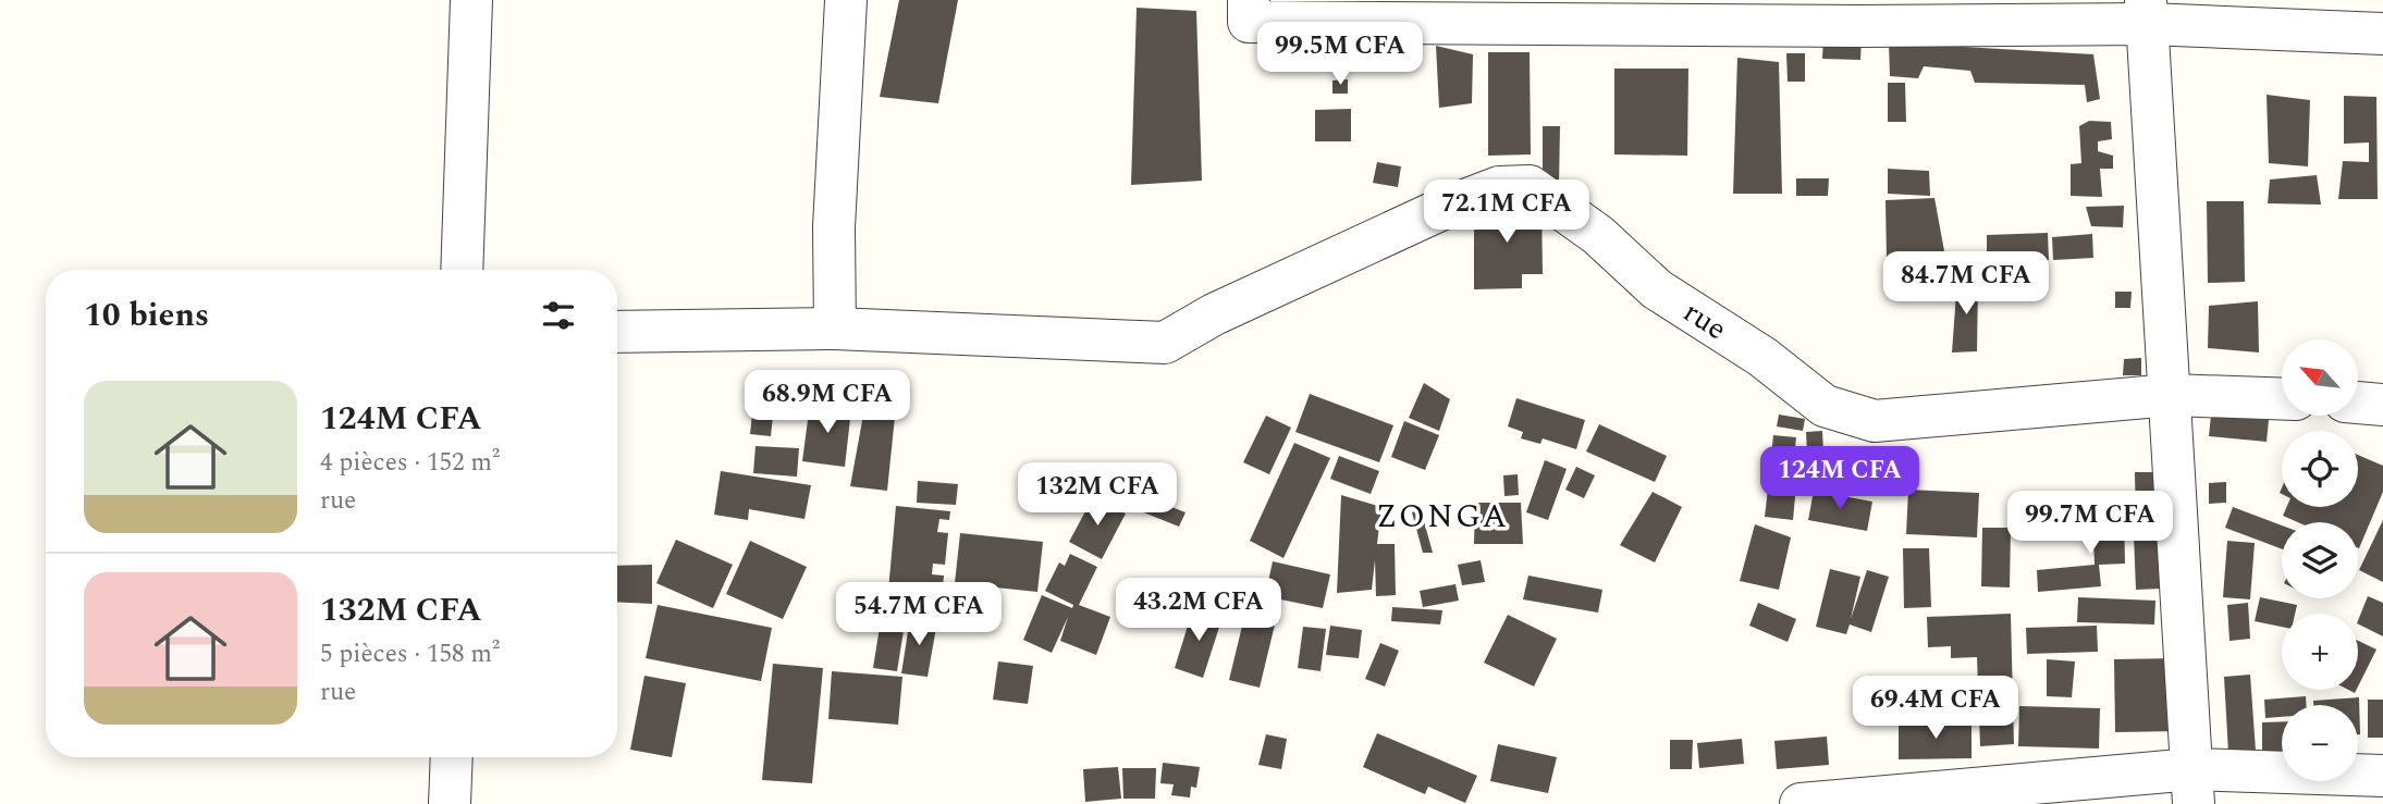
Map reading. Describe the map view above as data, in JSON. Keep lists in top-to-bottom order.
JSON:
{
  "streets": {
    "street": ["rue"]
  },
  "districts": ["ZONGA"],
  "north": "top left",
  "page": {
    "price": [
      "99.5M CFA",
      "72.1M CFA",
      "84.7M CFA",
      "68.9M CFA",
      "124M CFA",
      "132M CFA",
      "99.7M CFA",
      "43.2M CFA",
      "54.7M CFA",
      "69.4M CFA"
    ],
    "heading": "10 biens",
    "map_buttons": ["+", "−"],
    "list": [
      {
        "name": "124M CFA",
        "note": "4 pièces · 152 m² · rue"
      },
      {
        "name": "132M CFA",
        "note": "5 pièces · 158 m² · rue"
      }
    ]
  }
}
